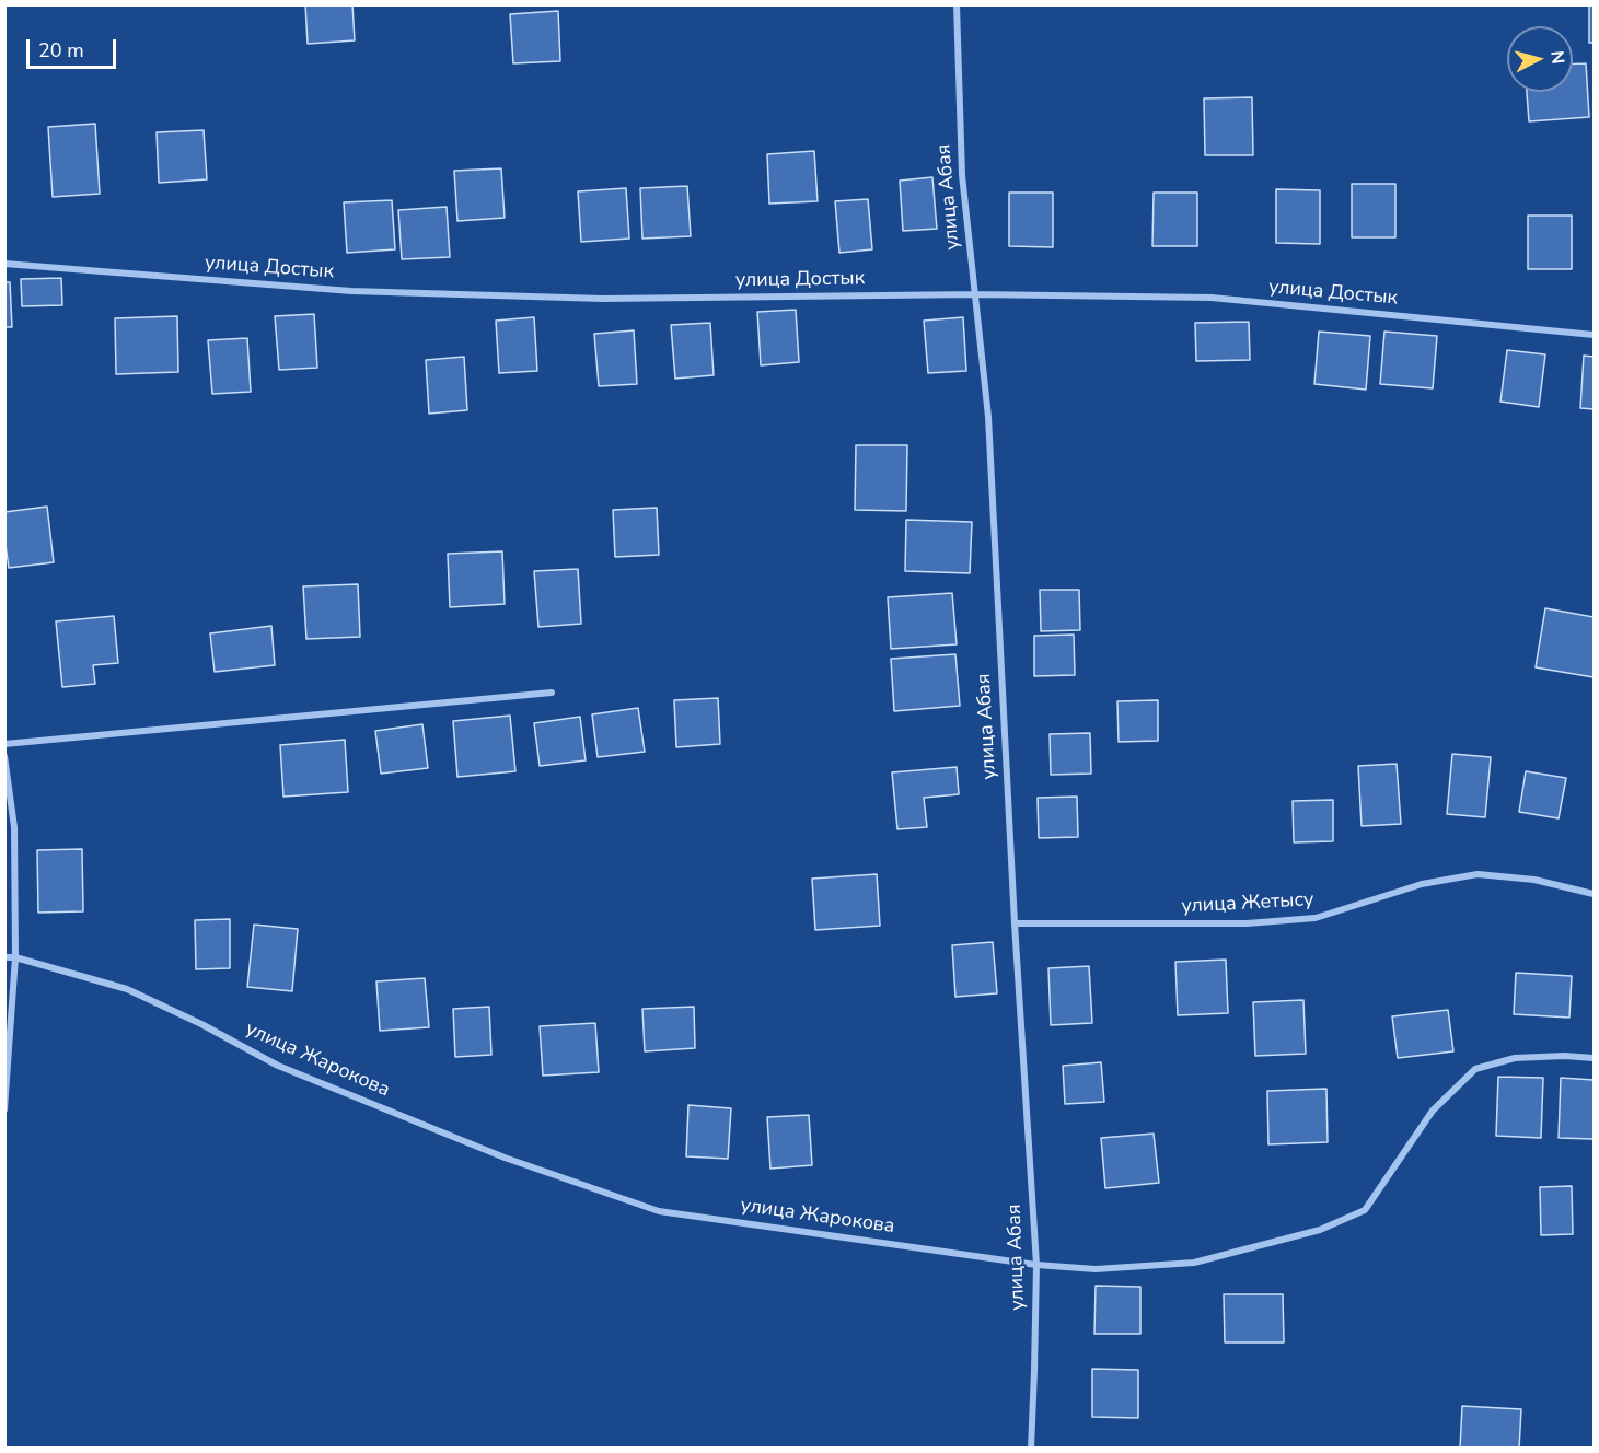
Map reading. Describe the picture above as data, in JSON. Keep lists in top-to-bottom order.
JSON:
{
  "streets": {
    "street": [
      "улица Абая",
      "улица Достык",
      "улица Жетысу",
      "улица Жарокова"
    ]
  },
  "crossings": [
    ["улица Абая", "улица Достык"],
    ["улица Абая", "улица Жетысу"],
    ["улица Абая", "улица Жарокова"]
  ],
  "scale_bar": "20 m",
  "north": "right"
}
